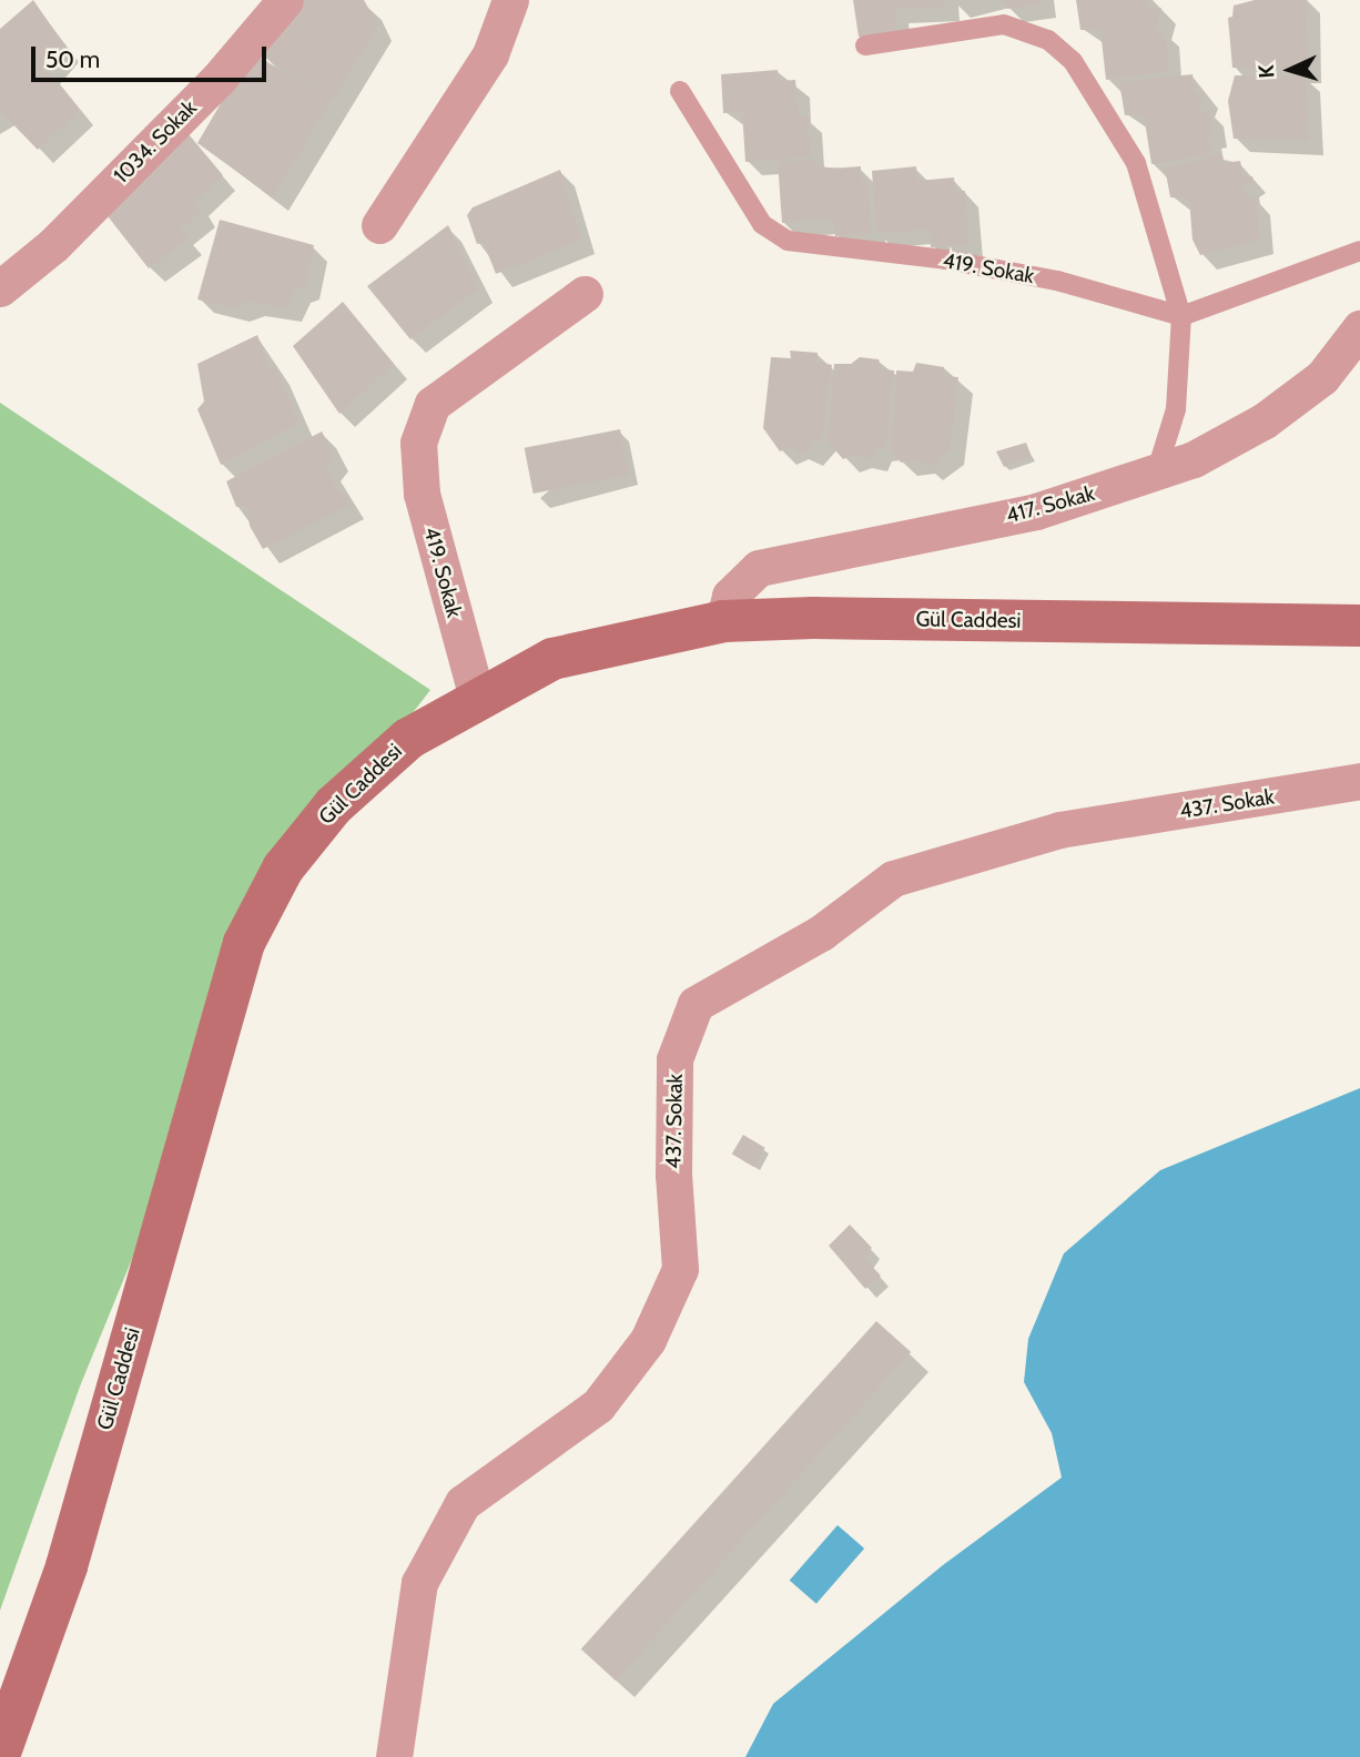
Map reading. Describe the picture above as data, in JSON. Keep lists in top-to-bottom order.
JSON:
{
  "streets": {
    "main road": ["Gül Caddesi"],
    "street": [
      "1034. Sokak",
      "419. Sokak",
      "417. Sokak",
      "437. Sokak"
    ]
  },
  "crossings": [
    ["419. Sokak", "Gül Caddesi"],
    ["417. Sokak", "Gül Caddesi"]
  ],
  "scale_bar": "50 m",
  "north": "left"
}
